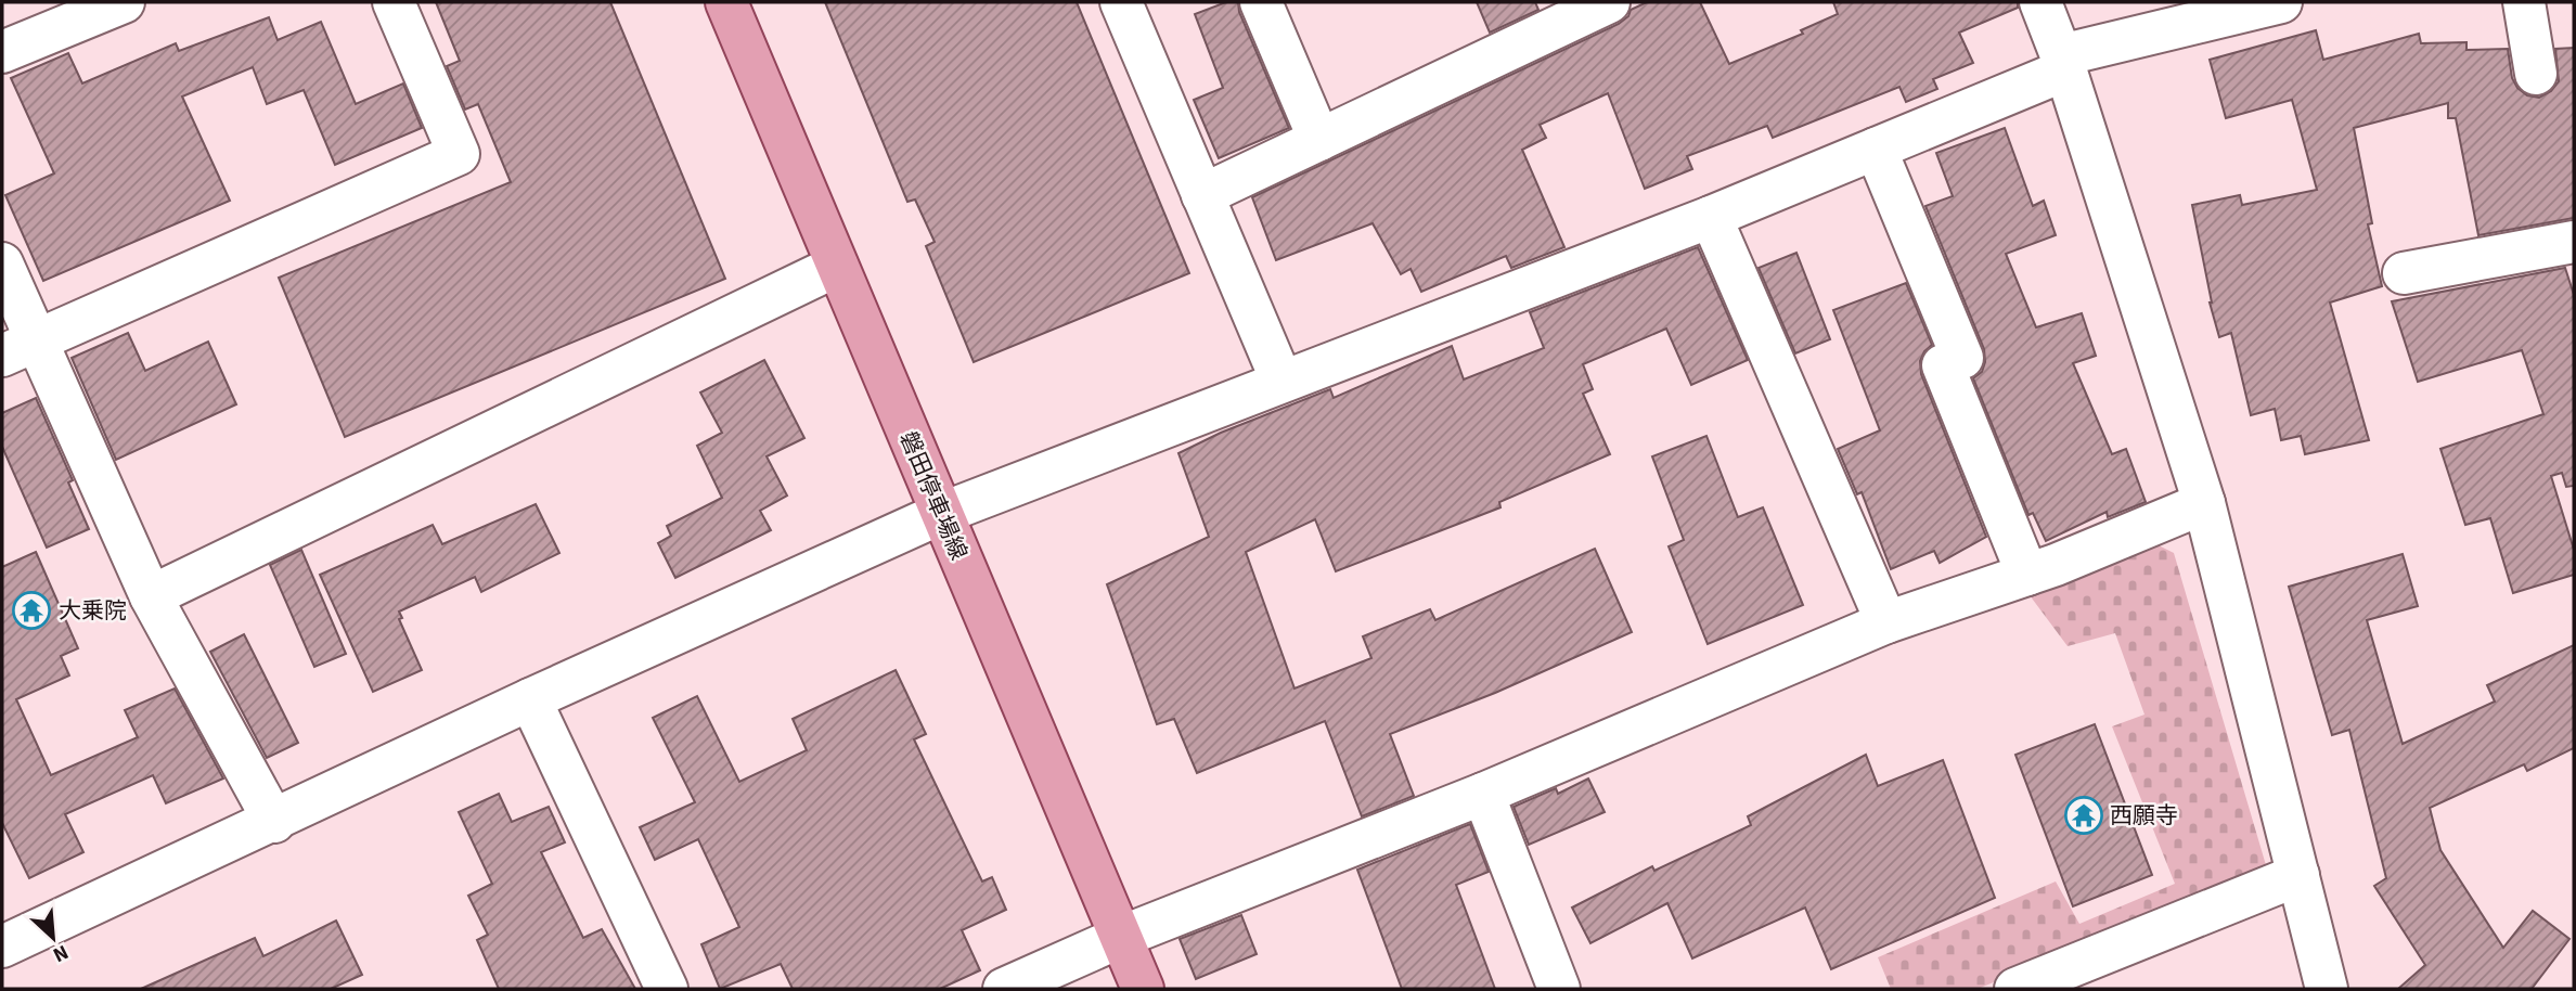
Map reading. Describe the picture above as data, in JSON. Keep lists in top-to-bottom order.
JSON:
{
  "streets": {
    "main road": ["磐田停車場線"]
  },
  "places": {
    "temple": ["大乗院", "西願寺"]
  },
  "north": "bottom right"
}
